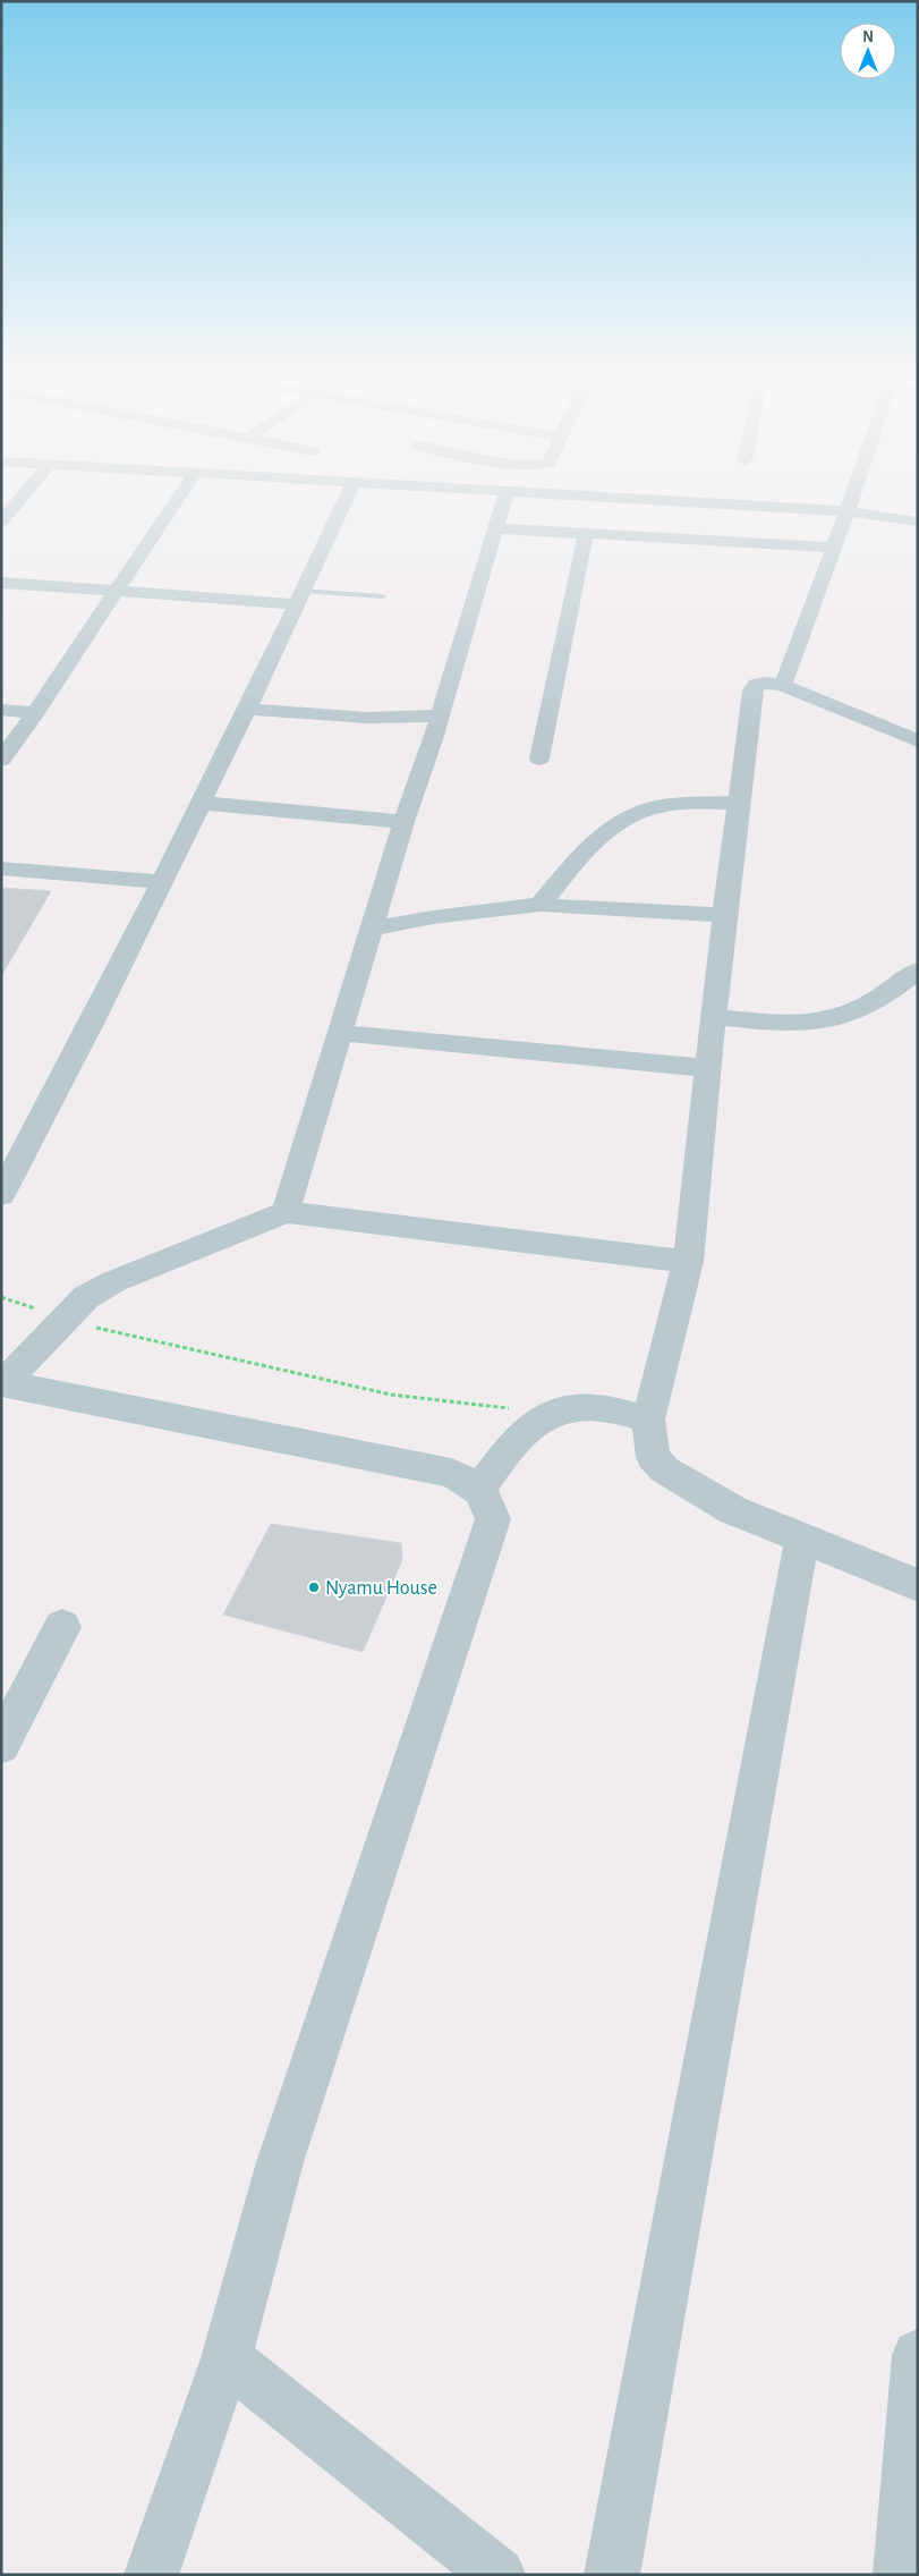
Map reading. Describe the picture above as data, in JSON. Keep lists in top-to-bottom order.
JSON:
{
  "places": ["Nyamu House"],
  "north": "top"
}
